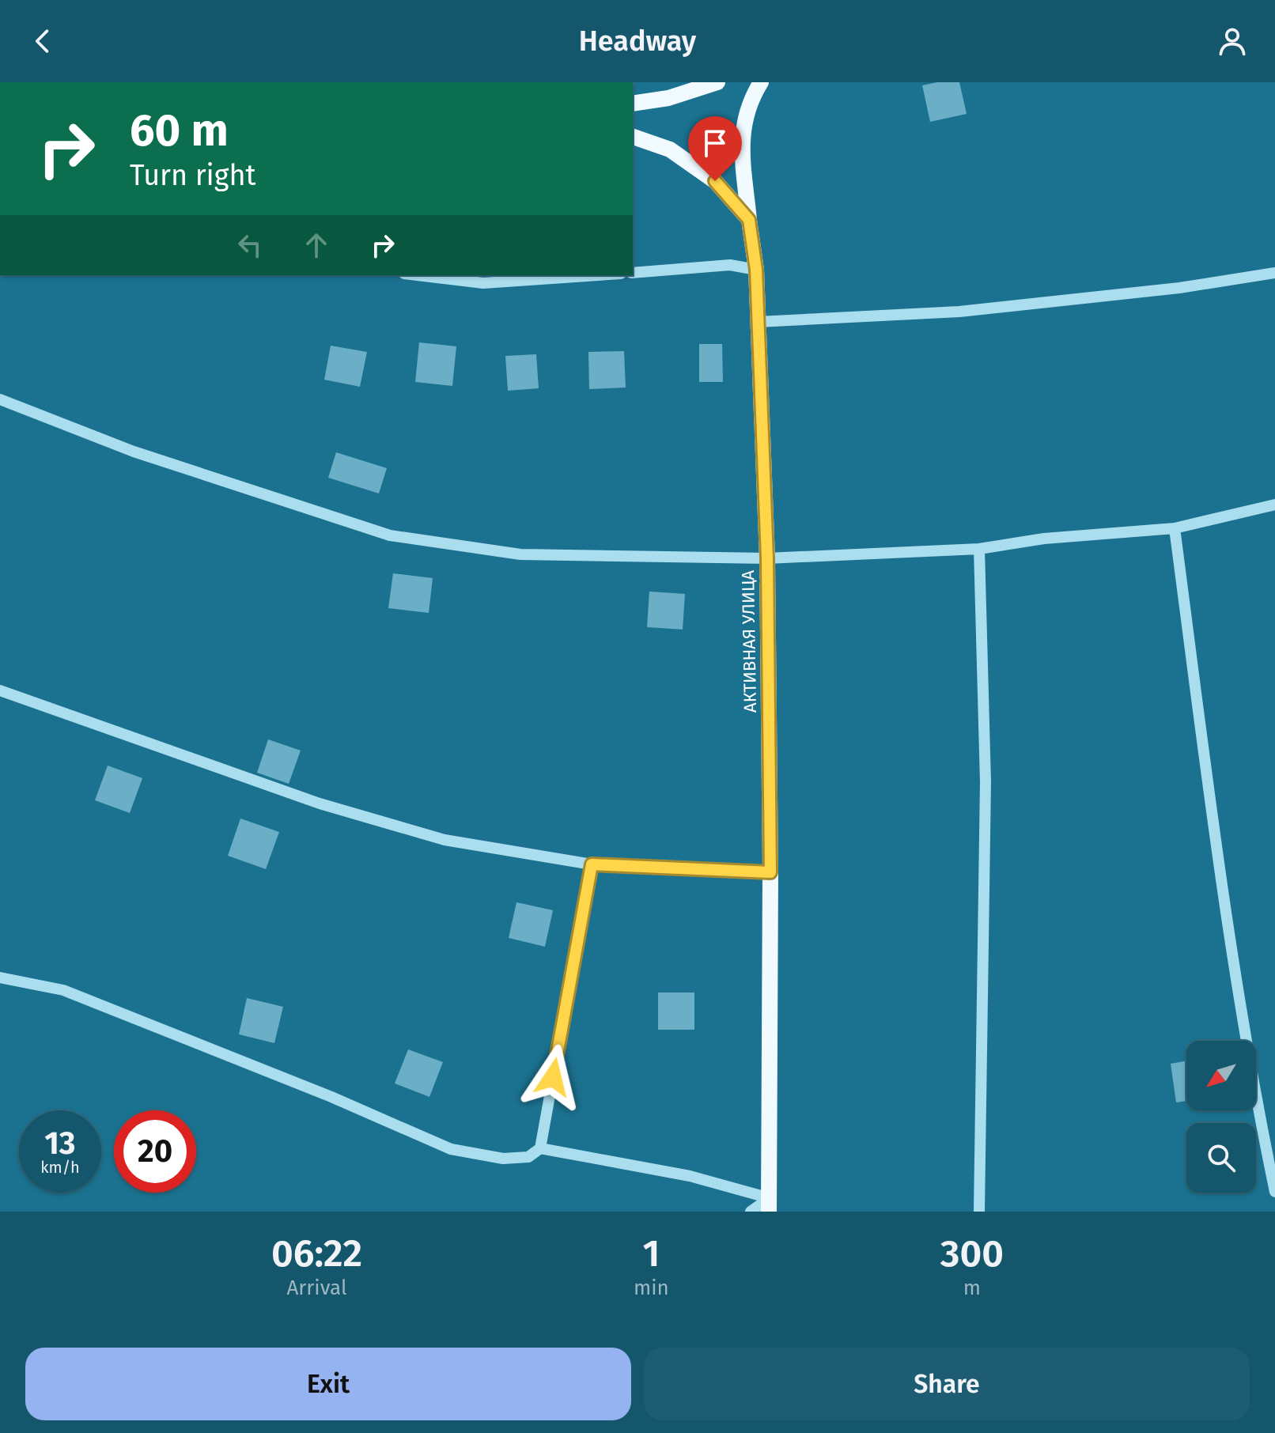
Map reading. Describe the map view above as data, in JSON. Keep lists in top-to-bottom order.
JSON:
{
  "streets": {
    "main road": ["АКТИВНАЯ УЛИЦА"]
  },
  "north": "bottom left",
  "page": {
    "header": "Headway",
    "turn": ["60 m", "Turn right"],
    "speed": "13 km/h",
    "limit": "20",
    "eta": [
      "06:22",
      "Arrival",
      "1",
      "min",
      "300",
      "m"
    ],
    "buttons": ["Exit", "Share"]
  }
}
